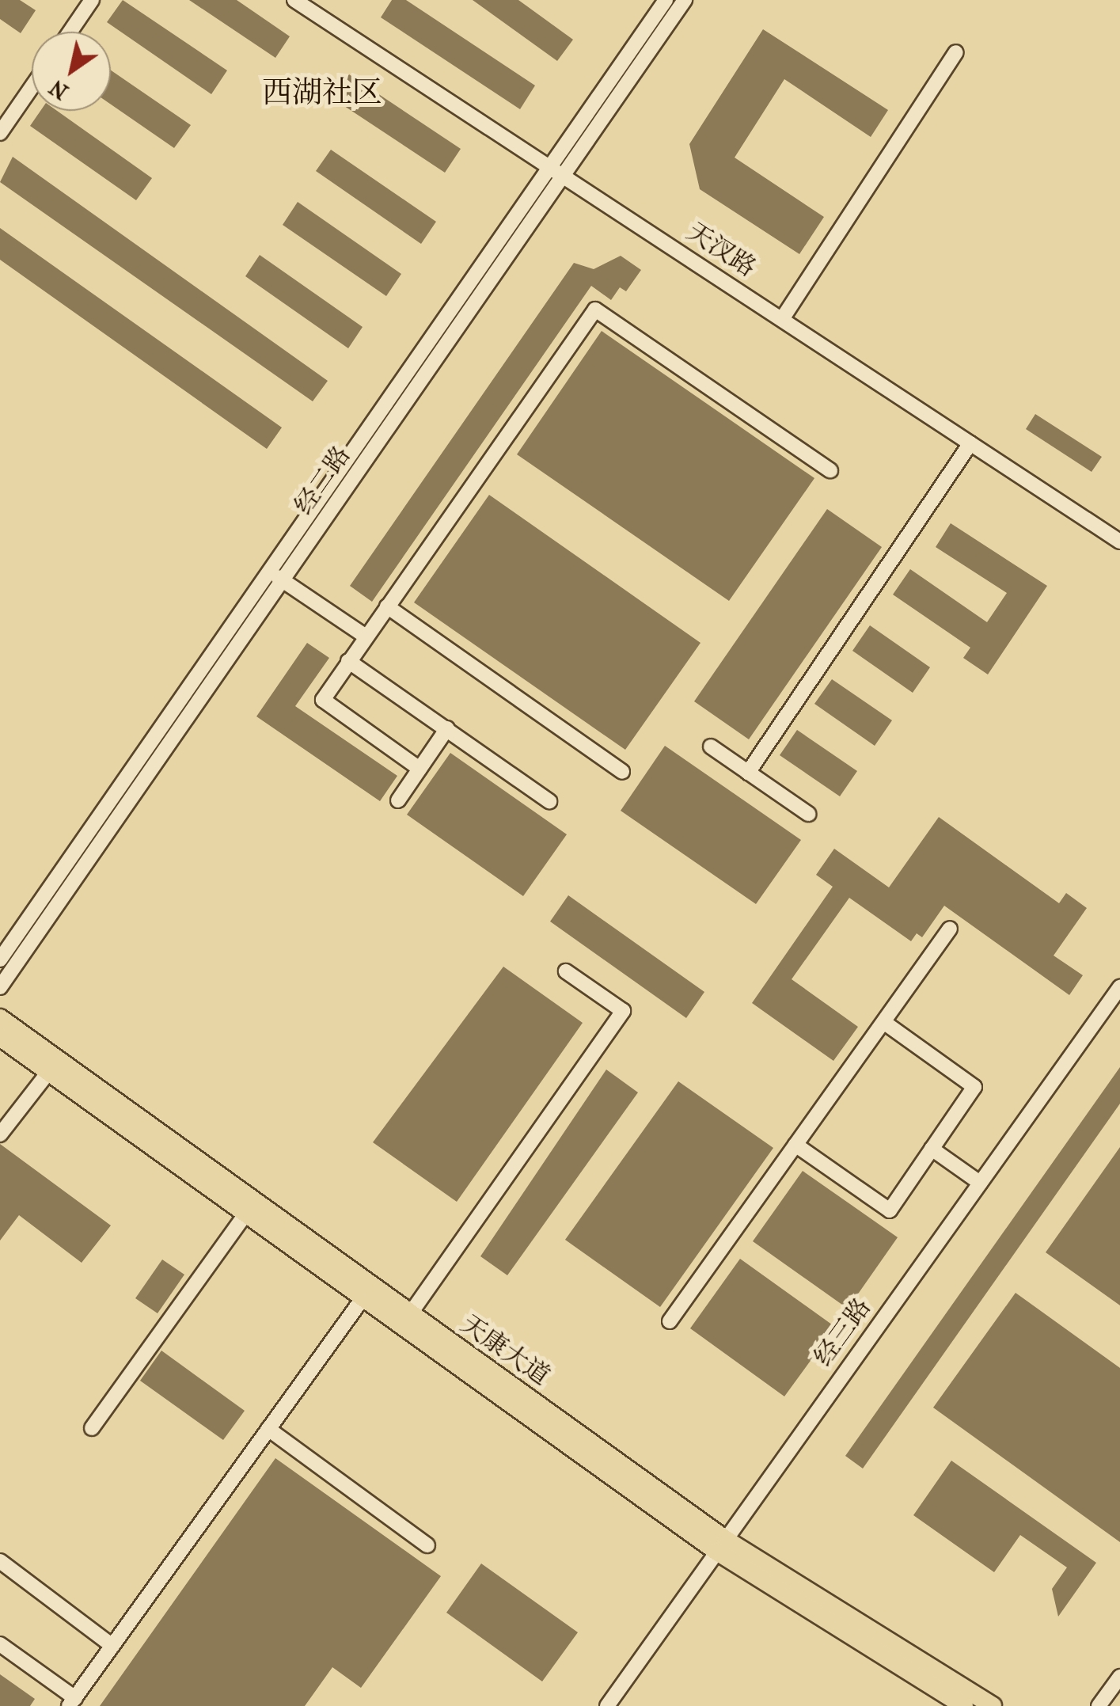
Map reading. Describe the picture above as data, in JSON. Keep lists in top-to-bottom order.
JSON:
{
  "streets": {
    "main road": ["天康大道"],
    "street": ["天汊路", "经二路", "经三路"]
  },
  "crossings": [
    ["天汊路", "经二路"],
    ["经三路", "天康大道"]
  ],
  "districts": ["西湖社区"],
  "north": "bottom left"
}
